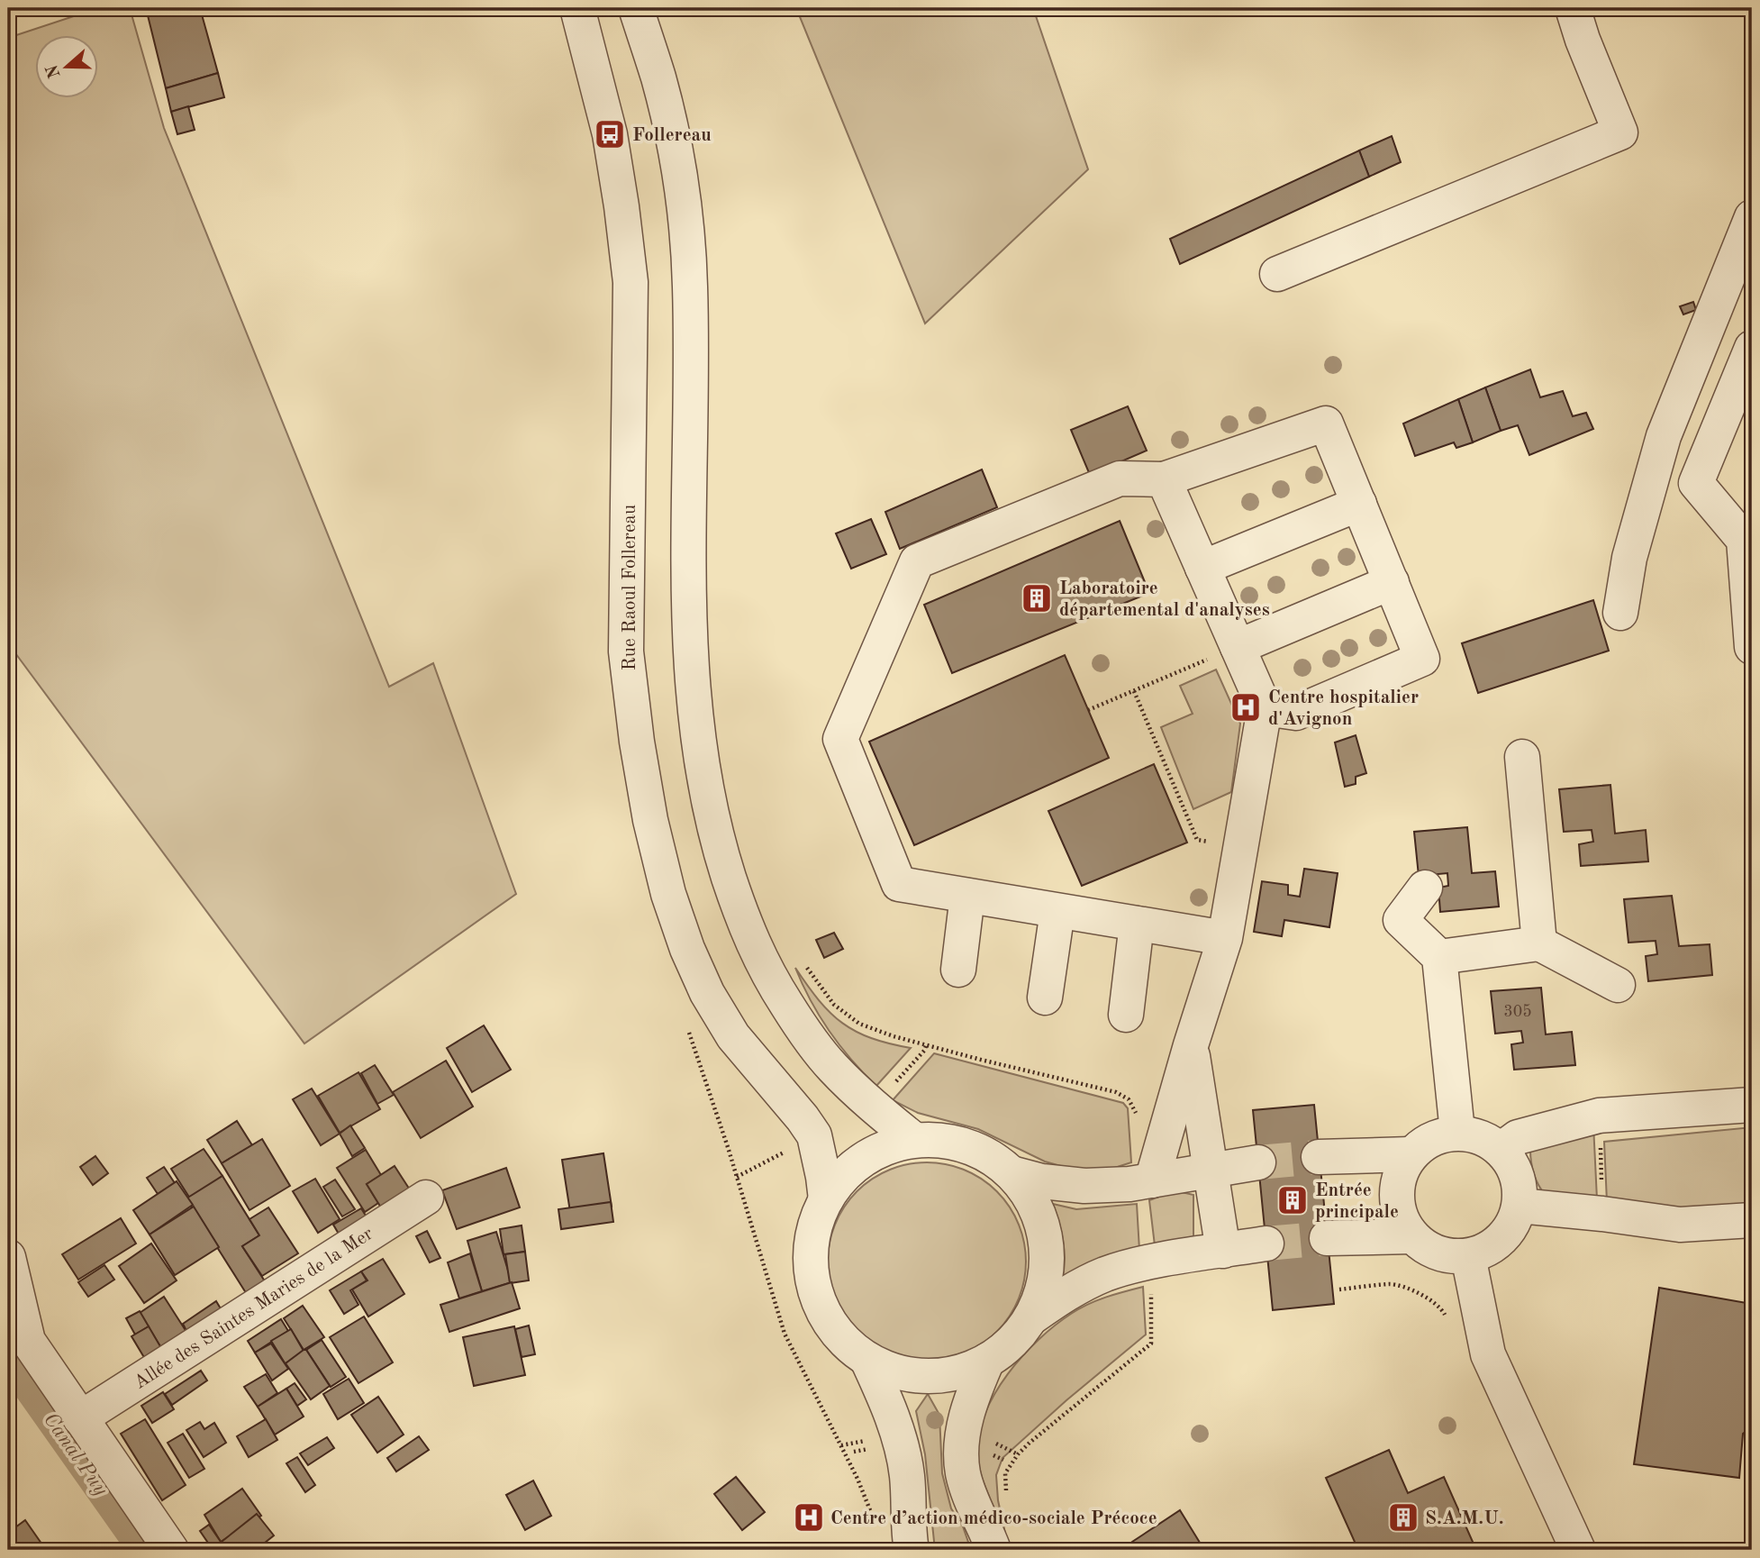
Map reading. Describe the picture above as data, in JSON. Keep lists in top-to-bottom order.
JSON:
{
  "streets": {
    "street": ["Rue Raoul Follereau", "Allée des Saintes Maries de la Mer"]
  },
  "water": ["Canal Puy"],
  "places": {
    "bus stop": ["Follereau"],
    "building": ["Laboratoire départemental d'analyses", "Entrée principale", "S.A.M.U."],
    "hospital": ["Centre hospitalier d'Avignon", "Centre d’action médico-sociale Précoce"]
  },
  "house_numbers": ["305"],
  "north": "left"
}
